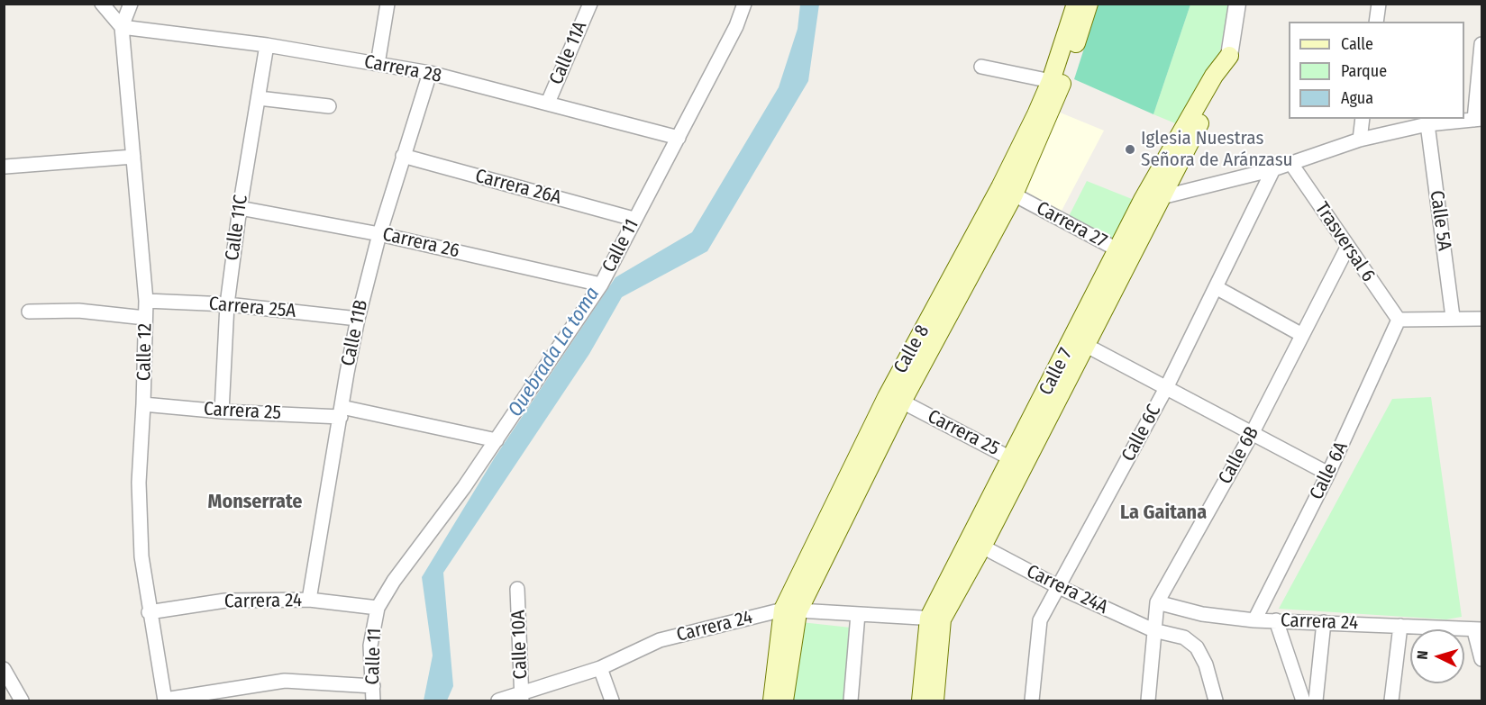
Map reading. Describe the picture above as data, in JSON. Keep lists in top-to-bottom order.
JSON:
{
  "streets": {
    "main road": ["Calle 8", "Calle 7"],
    "street": [
      "Calle 11A",
      "Carrera 28",
      "Carrera 26A",
      "Calle 5A",
      "Carrera 27",
      "Calle 11C",
      "Trasversal 6",
      "Carrera 26",
      "Calle 11",
      "Carrera 25A",
      "Calle 11B",
      "Calle 12",
      "Carrera 25",
      "Calle 6C",
      "Calle 6B",
      "Calle 6A",
      "Carrera 24A",
      "Carrera 24",
      "Calle 10A"
    ]
  },
  "crossings": [
    ["Calle 11A", "Carrera 28"],
    ["Carrera 28", "Calle 11C"],
    ["Carrera 28", "Calle 11"],
    ["Carrera 28", "Calle 11B"],
    ["Carrera 28", "Calle 12"],
    ["Carrera 26A", "Calle 11"],
    ["Carrera 26A", "Calle 11B"],
    ["Carrera 27", "Calle 8"],
    ["Carrera 27", "Calle 7"],
    ["Calle 11C", "Carrera 26"],
    ["Calle 11C", "Carrera 25A"],
    ["Calle 11C", "Carrera 25"],
    ["Trasversal 6", "Calle 6B"],
    ["Trasversal 6", "Calle 6A"],
    ["Carrera 26", "Calle 11"],
    ["Carrera 26", "Calle 11B"],
    ["Calle 11", "Carrera 25"],
    ["Calle 11", "Carrera 24"],
    ["Carrera 25A", "Calle 11B"],
    ["Carrera 25A", "Calle 12"],
    ["Calle 11B", "Carrera 25"],
    ["Calle 11B", "Carrera 24"],
    ["Calle 8", "Carrera 25"],
    ["Calle 8", "Carrera 24"],
    ["Calle 12", "Carrera 25"],
    ["Calle 12", "Carrera 24"],
    ["Calle 7", "Carrera 25"],
    ["Calle 7", "Carrera 24A"],
    ["Calle 7", "Carrera 24"],
    ["Calle 6C", "Carrera 24A"],
    ["Calle 6B", "Carrera 24A"],
    ["Calle 6B", "Carrera 24"],
    ["Calle 6A", "Carrera 24"],
    ["Carrera 24", "Calle 10A"]
  ],
  "districts": ["Monserrate", "La Gaitana"],
  "water": ["Quebrada La toma"],
  "places": ["Iglesia Nuestras Señora de Aránzasu"],
  "legend": ["Calle", "Parque", "Agua"],
  "north": "left"
}
